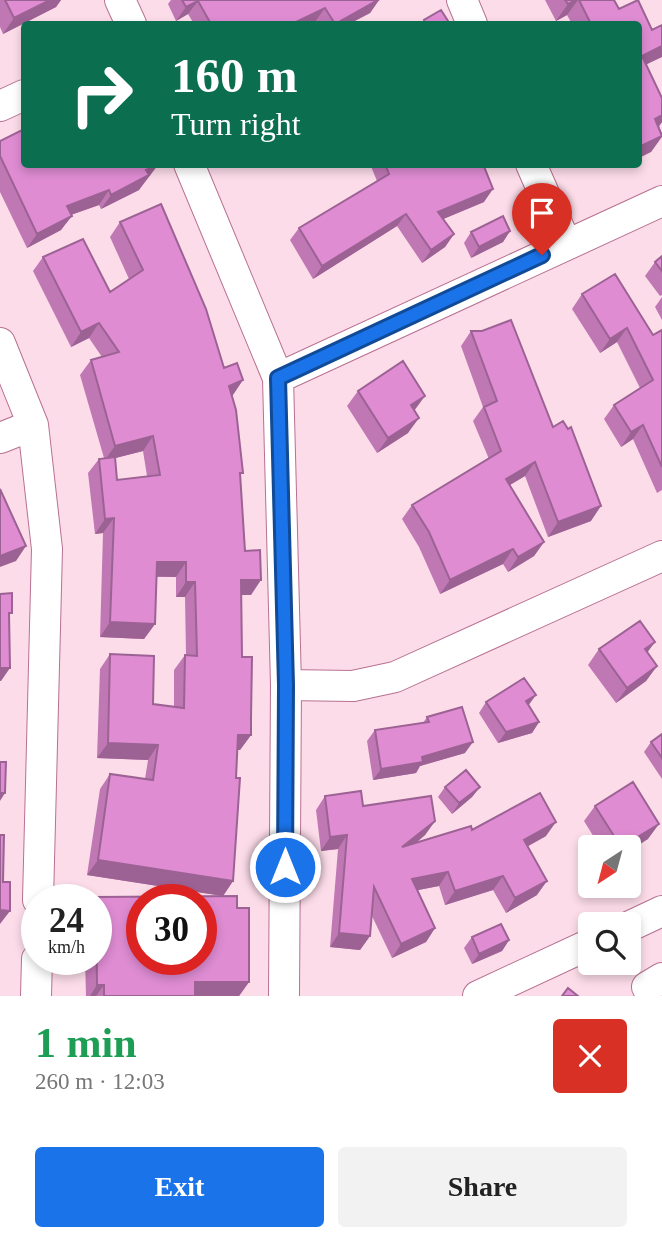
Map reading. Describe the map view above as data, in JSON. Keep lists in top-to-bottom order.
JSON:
{
  "north": "bottom left",
  "page": {
    "turn": ["160 m", "Turn right"],
    "speed": "24 km/h",
    "limit": "30",
    "heading": ["1 min", "260 m · 12:03"],
    "buttons": ["Exit", "Share"]
  }
}
